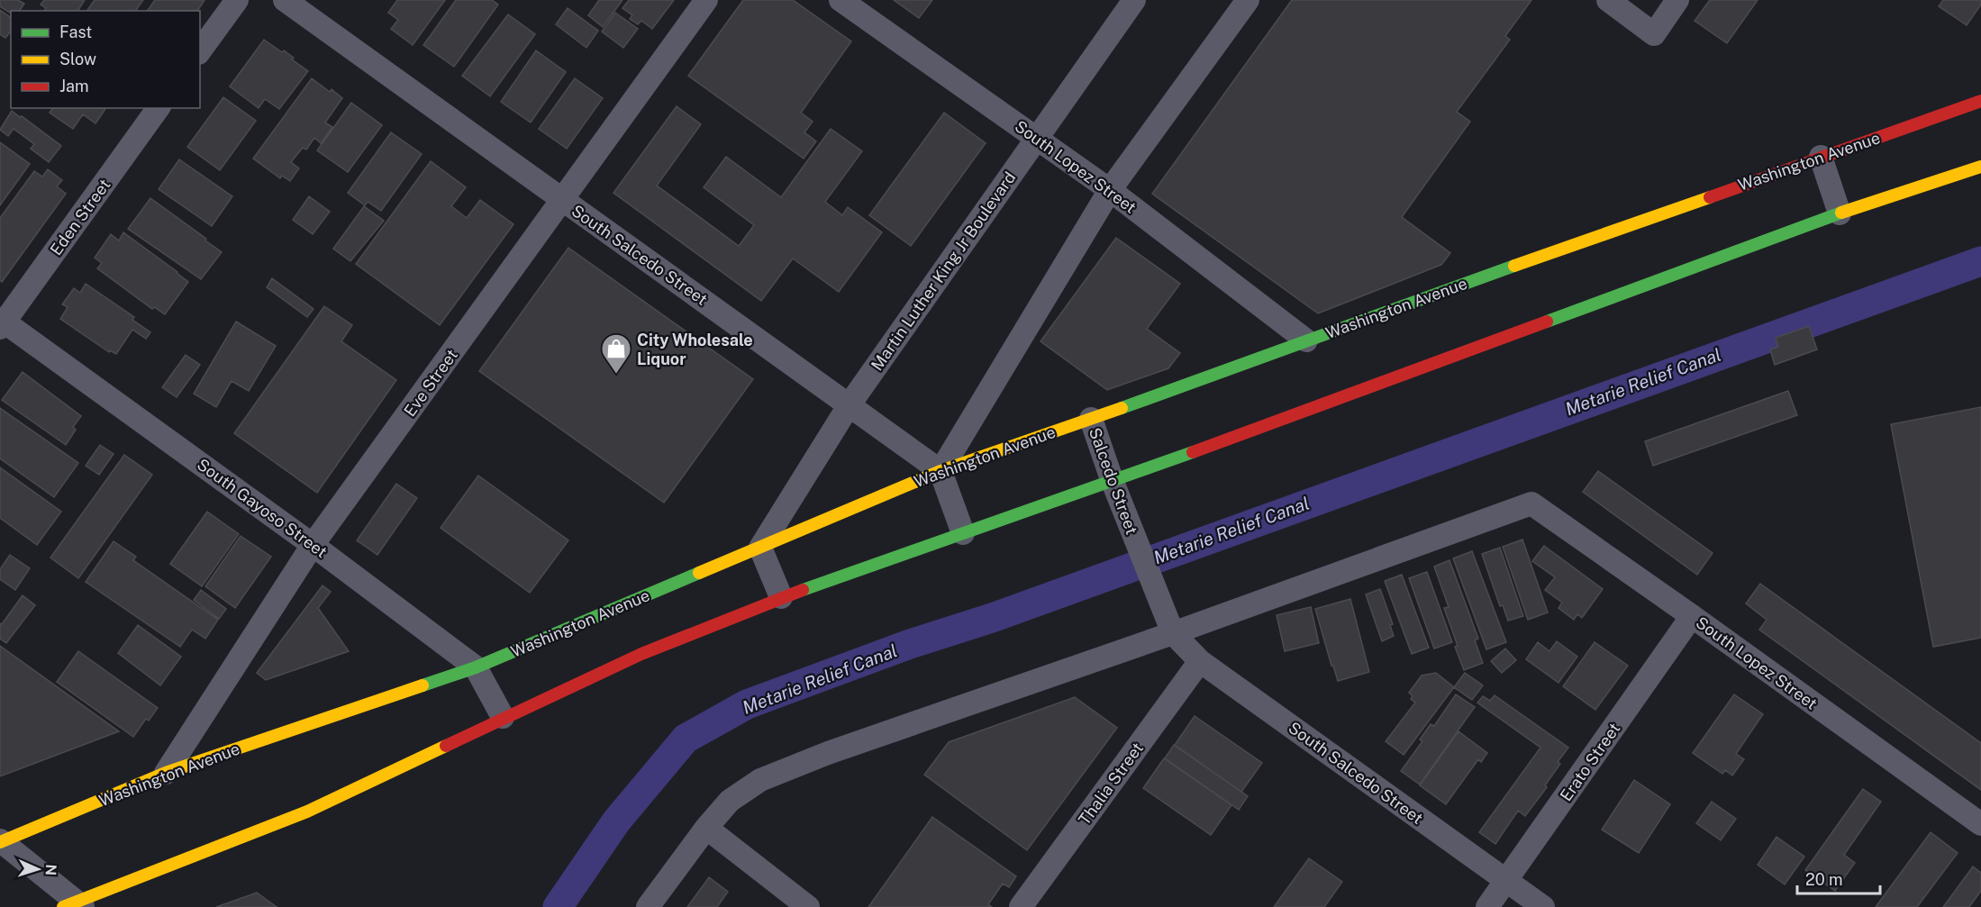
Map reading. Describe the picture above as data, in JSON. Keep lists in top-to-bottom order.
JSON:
{
  "streets": {
    "street": [
      "Washington Avenue",
      "South Lopez Street",
      "Eden Street",
      "South Salcedo Street",
      "Martin Luther King Jr Boulevard",
      "Eve Street",
      "Salcedo Street",
      "South Gayoso Street",
      "Erato Street",
      "Thalia Street"
    ]
  },
  "crossings": [
    ["Washington Avenue", "South Lopez Street"],
    ["Washington Avenue", "South Salcedo Street"],
    ["Washington Avenue", "Martin Luther King Jr Boulevard"],
    ["Washington Avenue", "Eve Street"],
    ["Washington Avenue", "Salcedo Street"],
    ["Washington Avenue", "South Gayoso Street"],
    ["South Lopez Street", "South Salcedo Street"],
    ["South Lopez Street", "Martin Luther King Jr Boulevard"],
    ["South Lopez Street", "Salcedo Street"],
    ["South Lopez Street", "Erato Street"],
    ["Eden Street", "South Gayoso Street"],
    ["South Salcedo Street", "Martin Luther King Jr Boulevard"],
    ["South Salcedo Street", "Eve Street"],
    ["South Salcedo Street", "Salcedo Street"],
    ["South Salcedo Street", "Erato Street"],
    ["South Salcedo Street", "Thalia Street"],
    ["Eve Street", "South Gayoso Street"]
  ],
  "water": ["Metarie Relief Canal"],
  "places": {
    "shop": ["City Wholesale Liquor"]
  },
  "legend": ["Fast", "Slow", "Jam"],
  "scale_bar": "20 m",
  "north": "right"
}
